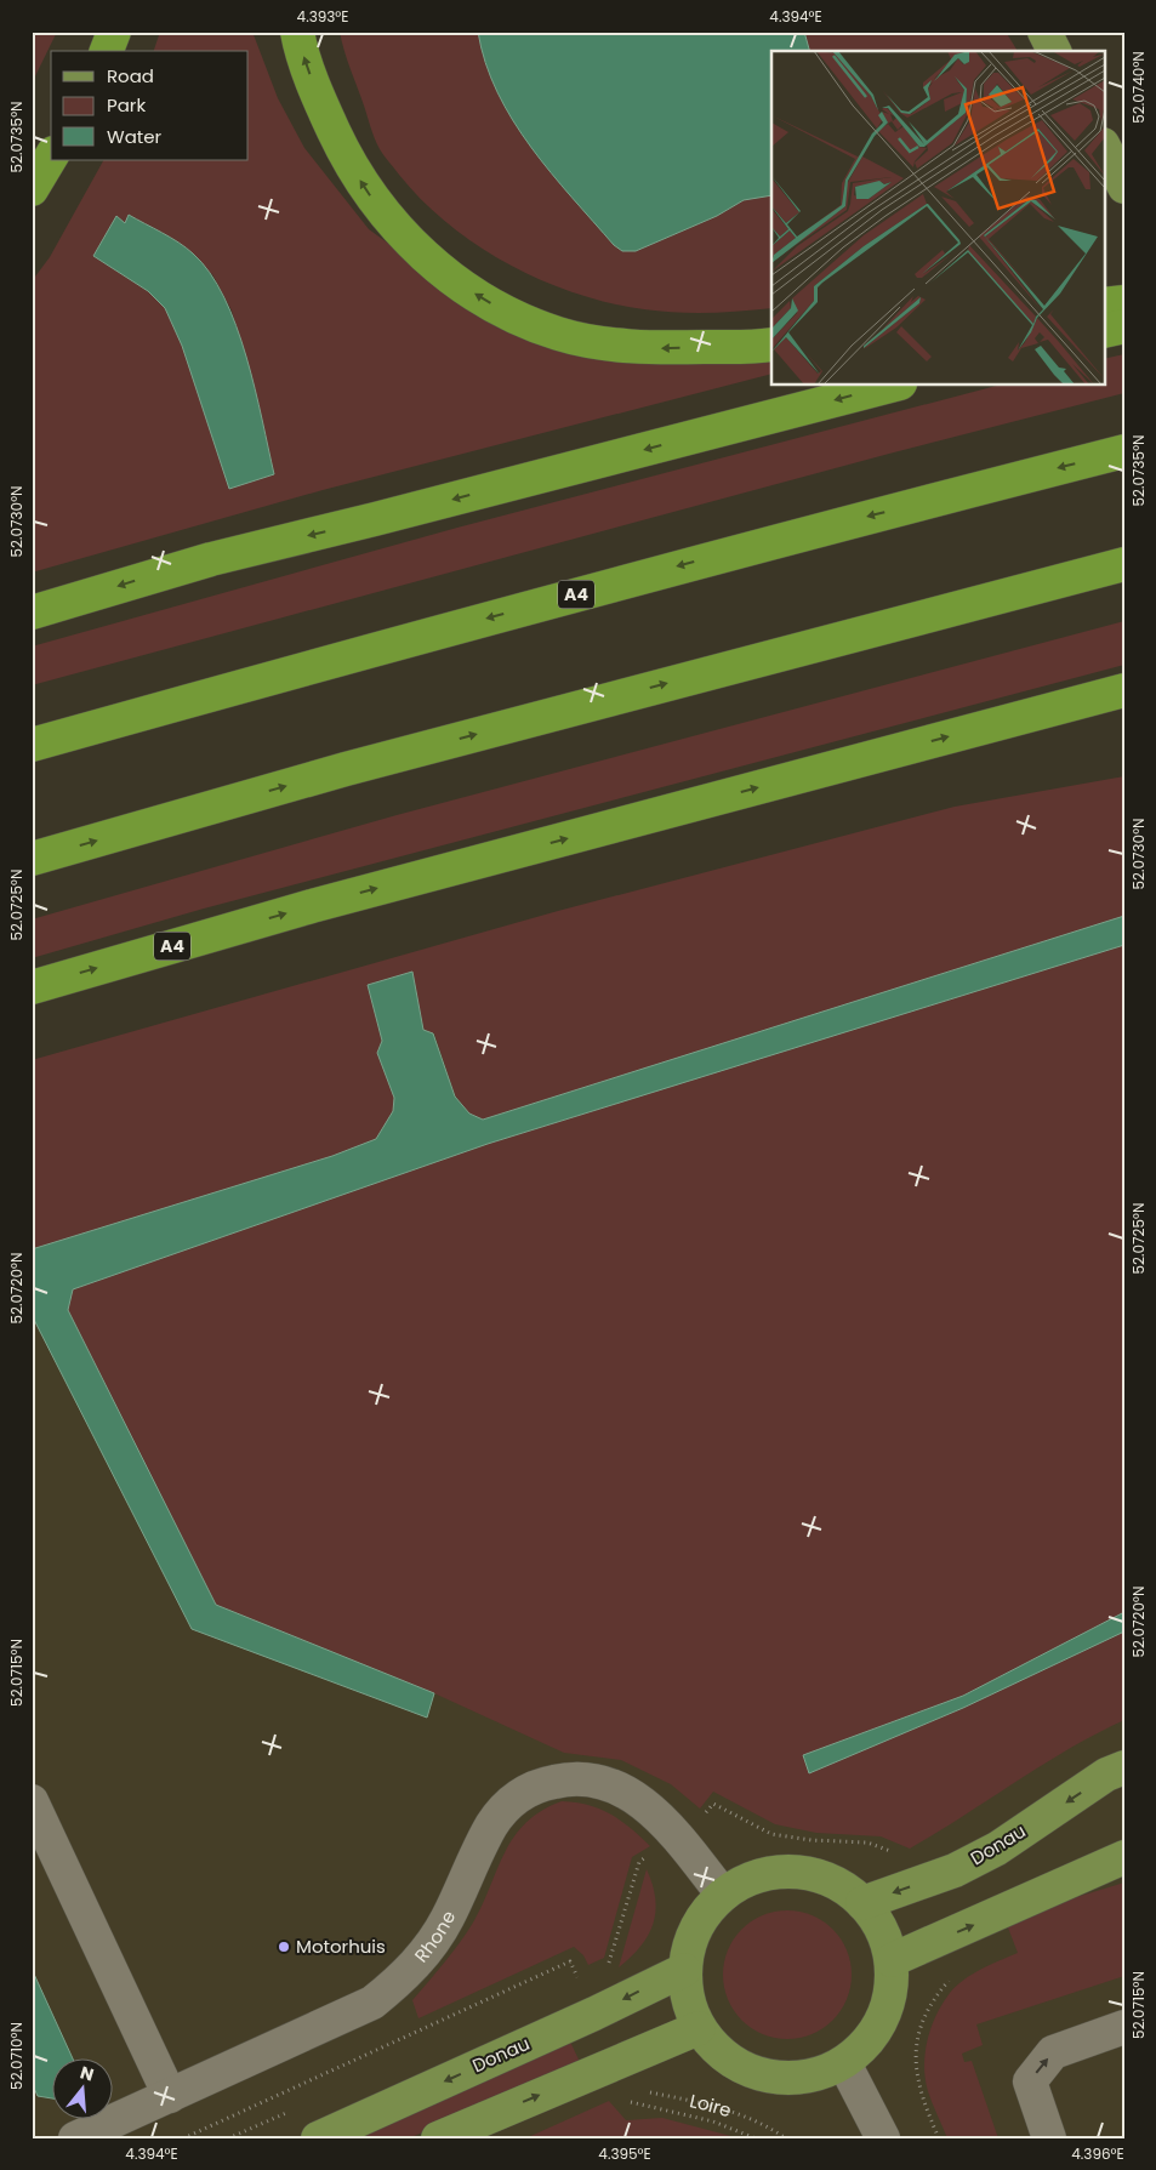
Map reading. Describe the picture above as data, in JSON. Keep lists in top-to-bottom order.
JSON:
{
  "streets": {
    "highway": ["A4"],
    "main road": ["Donau"],
    "street": ["Rhone"],
    "path": ["Loire"]
  },
  "crossings": [
    ["Donau", "Rhone"]
  ],
  "places": ["Motorhuis"],
  "legend": ["Road", "Park", "Water"],
  "north": "top",
  "coordinates": [
    "4.393°E",
    "4.394°E",
    "52.0740°N",
    "52.0735°N",
    "52.0730°N",
    "52.0725°N",
    "52.0720°N",
    "52.0715°N",
    "52.0710°N",
    "4.395°E",
    "4.396°E"
  ]
}
